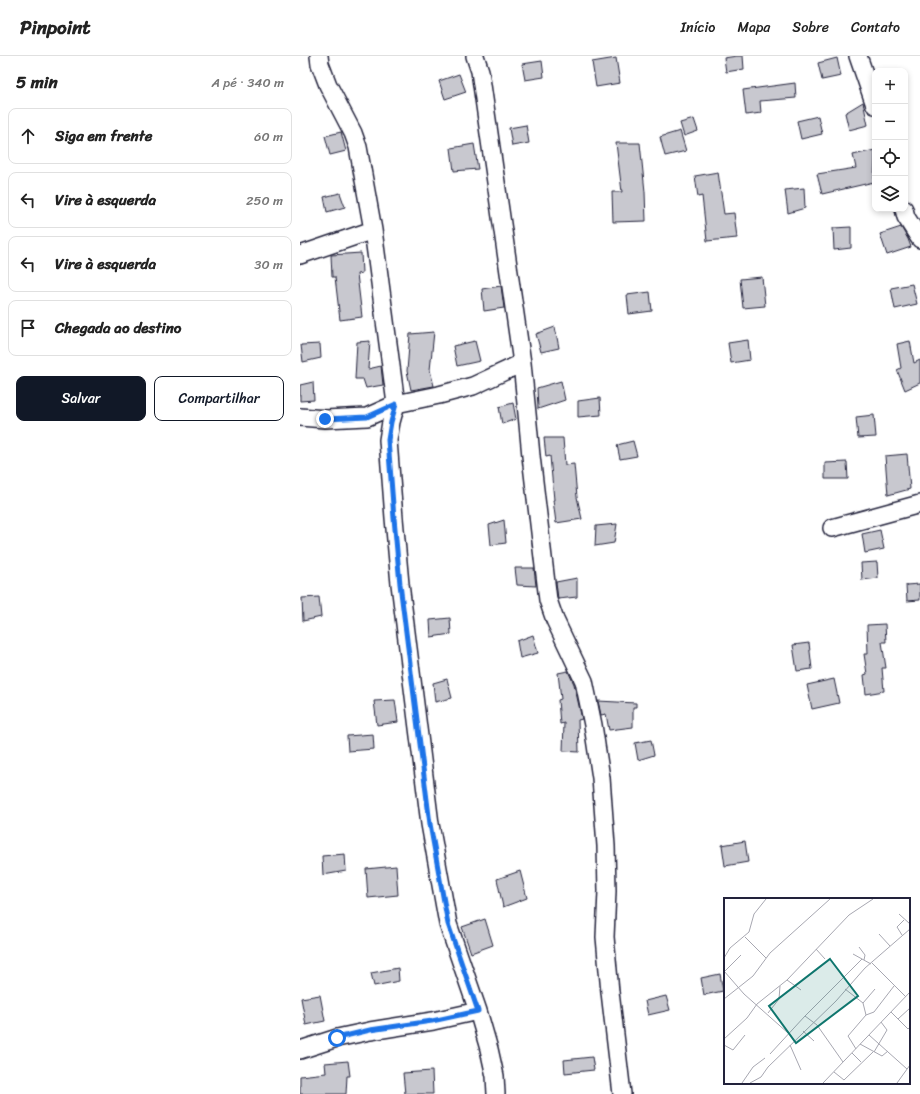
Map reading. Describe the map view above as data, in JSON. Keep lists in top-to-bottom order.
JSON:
{
  "page": {
    "header": "Pinpoint",
    "nav": [
      "Início",
      "Mapa",
      "Sobre",
      "Contato"
    ],
    "heading": ["5 min", "A pé · 340 m"],
    "map_buttons": ["+", "−"],
    "list": [
      ["Siga em frente", "60 m"],
      ["Vire à esquerda", "250 m"],
      ["Vire à esquerda", "30 m"],
      "Chegada ao destino"
    ],
    "buttons": ["Salvar", "Compartilhar"]
  }
}
